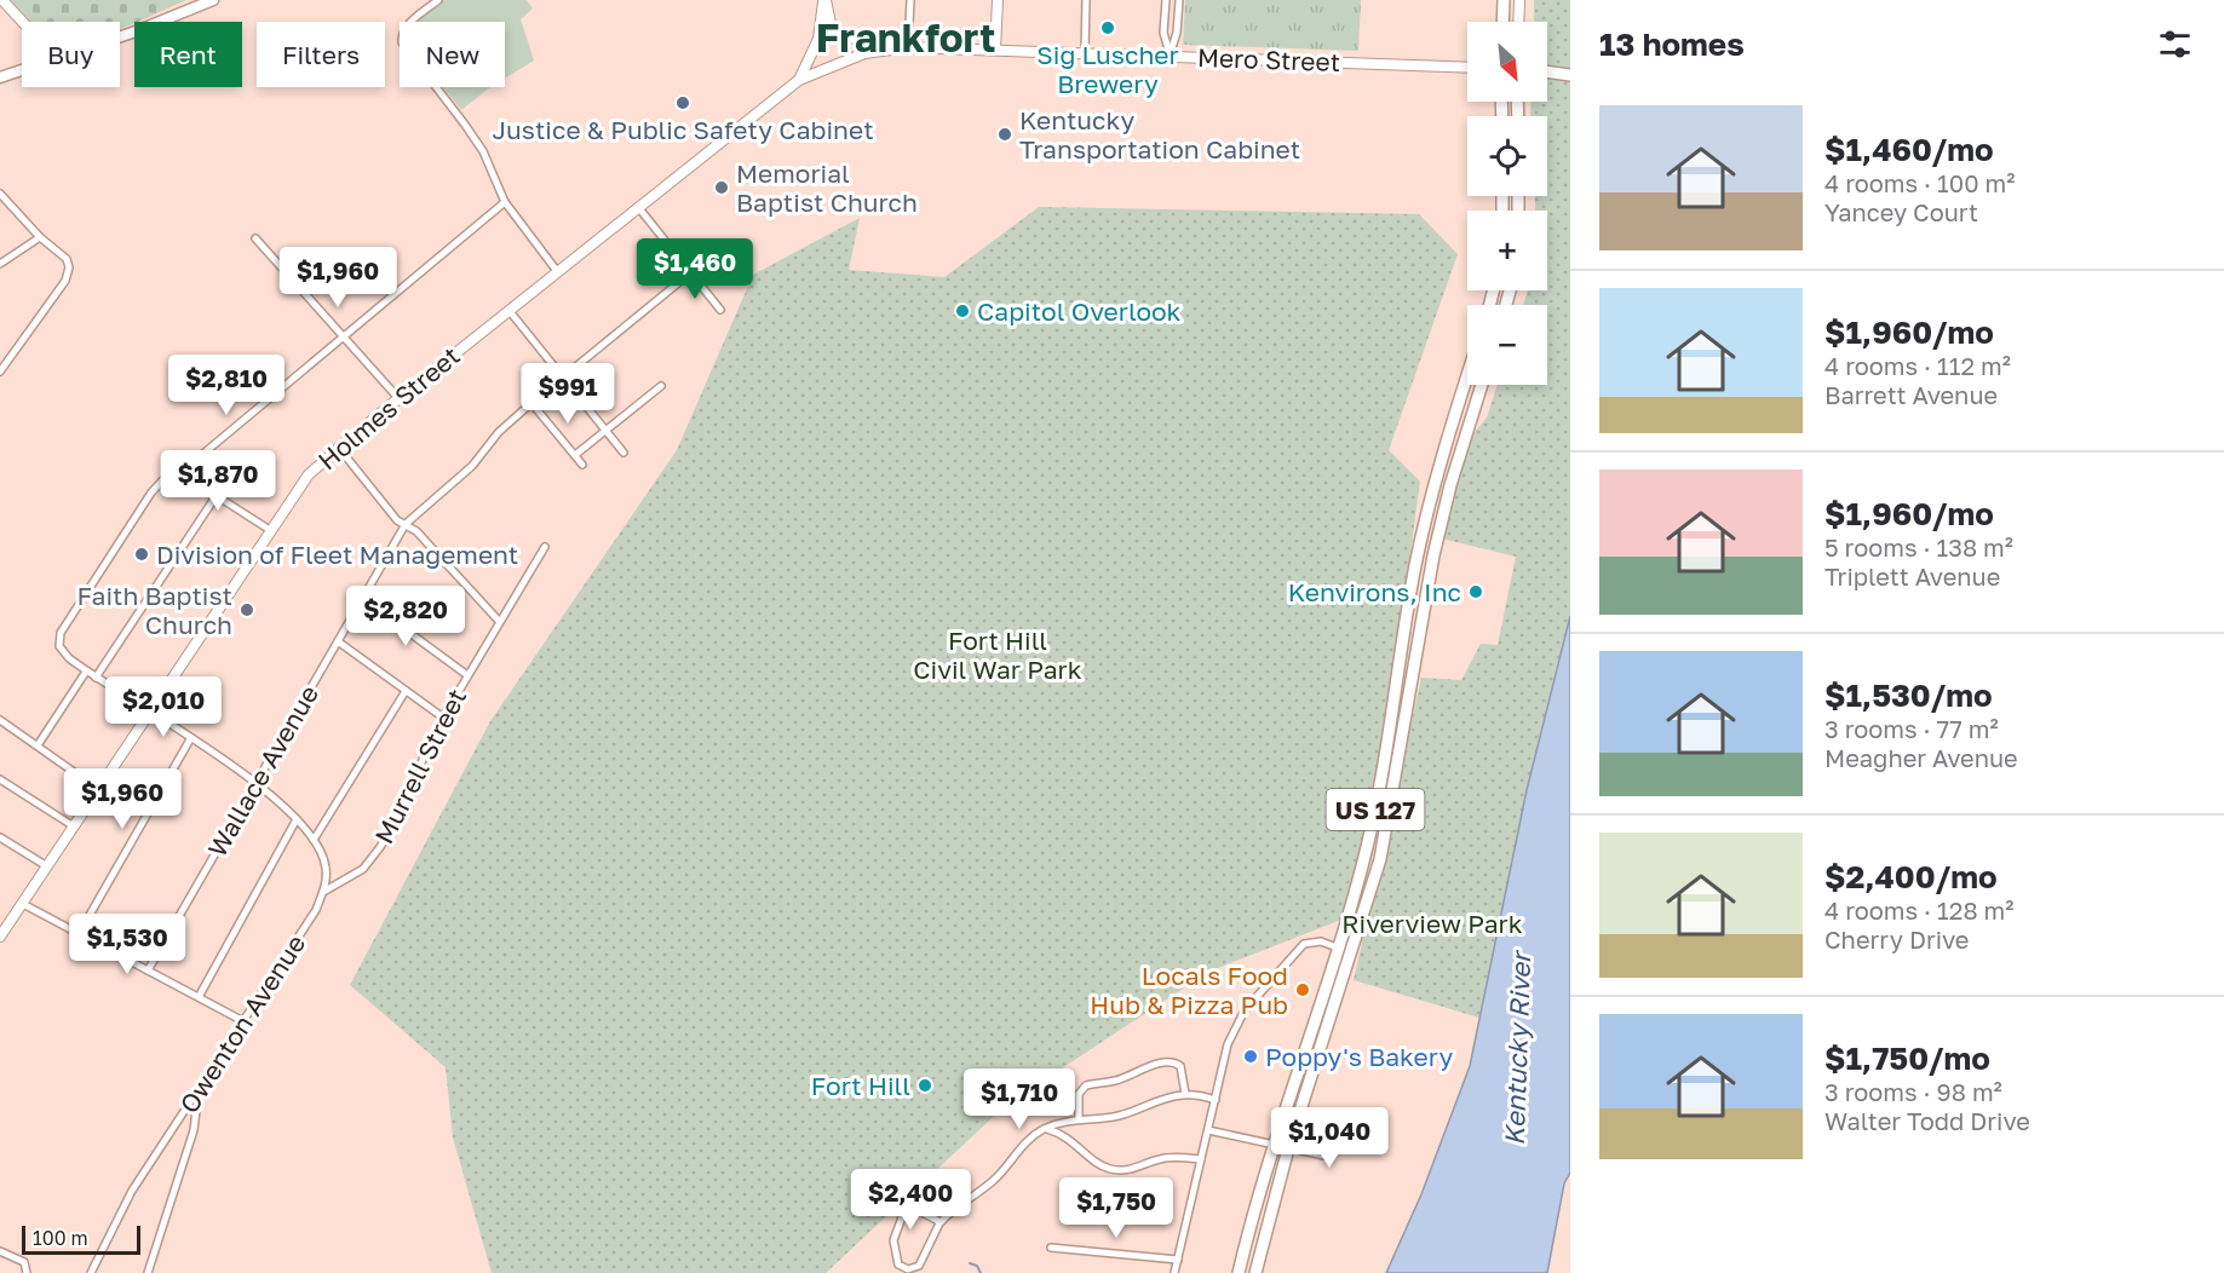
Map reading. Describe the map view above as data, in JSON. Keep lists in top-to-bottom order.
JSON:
{
  "streets": {
    "highway": ["US 127"],
    "main road": ["Mero Street", "Holmes Street"],
    "street": ["Murrell Street", "Wallace Avenue", "Owenton Avenue"]
  },
  "crossings": [
    ["Mero Street", "Holmes Street"],
    ["Murrell Street", "Owenton Avenue"]
  ],
  "districts": ["Frankfort"],
  "water": ["Kentucky River"],
  "parks": ["Fort Hill Civil War Park", "Riverview Park"],
  "places": [
    "Sig Luscher Brewery",
    "Justice & Public Safety Cabinet",
    "Kentucky Transportation Cabinet",
    "Memorial Baptist Church",
    "Capitol Overlook",
    "Division of Fleet Management",
    "Kenvirons, Inc",
    "Faith Baptist Church",
    "Locals Food Hub & Pizza Pub",
    "Poppy's Bakery",
    "Fort Hill"
  ],
  "scale_bar": "100 m",
  "north": "bottom right",
  "page": {
    "heading": "13 homes",
    "map_buttons": ["+", "−"],
    "chip": [
      "Buy",
      "Rent",
      "Filters",
      "New"
    ],
    "list": [
      {
        "name": "$1,460/mo",
        "note": "4 rooms · 100 m² · Yancey Court"
      },
      {
        "name": "$1,960/mo",
        "note": "4 rooms · 112 m² · Barrett Avenue"
      },
      {
        "name": "$1,960/mo",
        "note": "5 rooms · 138 m² · Triplett Avenue"
      },
      {
        "name": "$1,530/mo",
        "note": "3 rooms · 77 m² · Meagher Avenue"
      },
      {
        "name": "$2,400/mo",
        "note": "4 rooms · 128 m² · Cherry Drive"
      },
      {
        "name": "$1,750/mo",
        "note": "3 rooms · 98 m² · Walter Todd Drive"
      }
    ],
    "price": [
      "$1,460",
      "$1,960",
      "$2,810",
      "$991",
      "$1,870",
      "$2,820",
      "$2,010",
      "$1,960",
      "$1,530",
      "$1,710",
      "$1,040",
      "$2,400",
      "$1,750"
    ],
    "scale": "100 m"
  }
}
